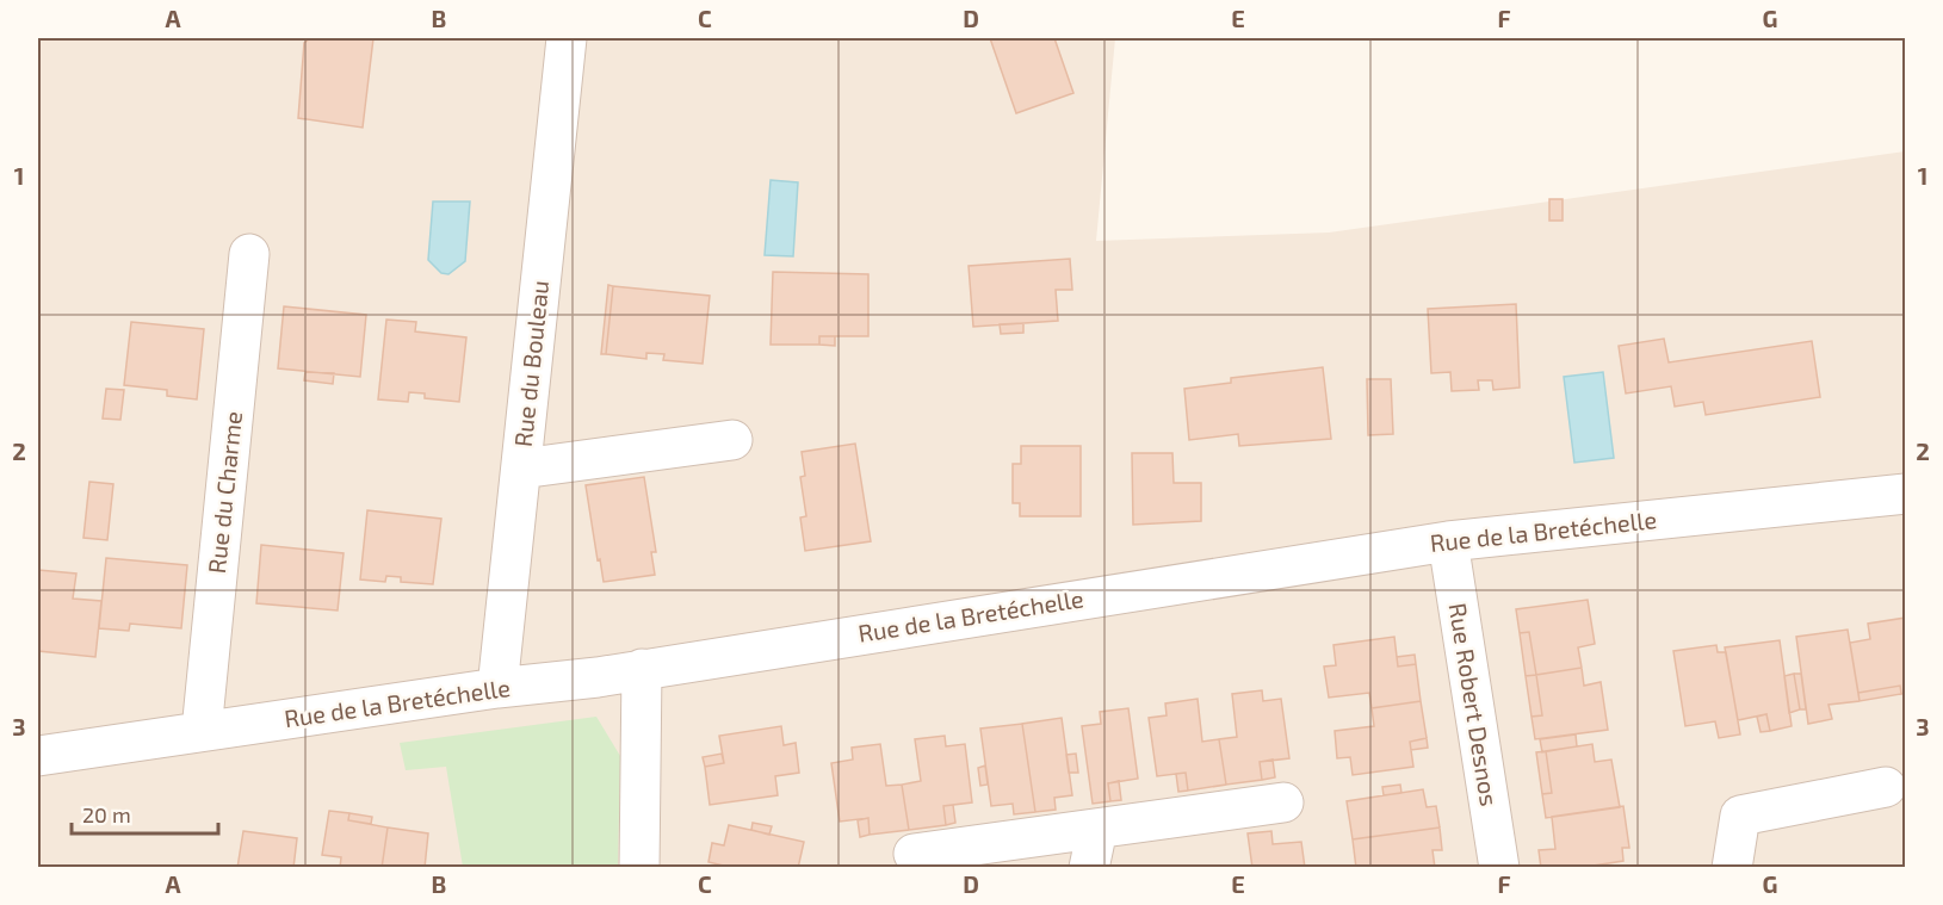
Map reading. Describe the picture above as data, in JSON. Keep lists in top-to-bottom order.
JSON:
{
  "streets": {
    "street": [
      "Rue du Bouleau",
      "Rue du Charme",
      "Rue de la Bretéchelle",
      "Rue Robert Desnos"
    ]
  },
  "crossings": [
    ["Rue du Bouleau", "Rue de la Bretéchelle"],
    ["Rue du Charme", "Rue de la Bretéchelle"],
    ["Rue de la Bretéchelle", "Rue Robert Desnos"]
  ],
  "scale_bar": "20 m",
  "grid": {
    "columns": [
      "A",
      "B",
      "C",
      "D",
      "E",
      "F",
      "G"
    ],
    "rows": ["1", "2", "3"]
  }
}
